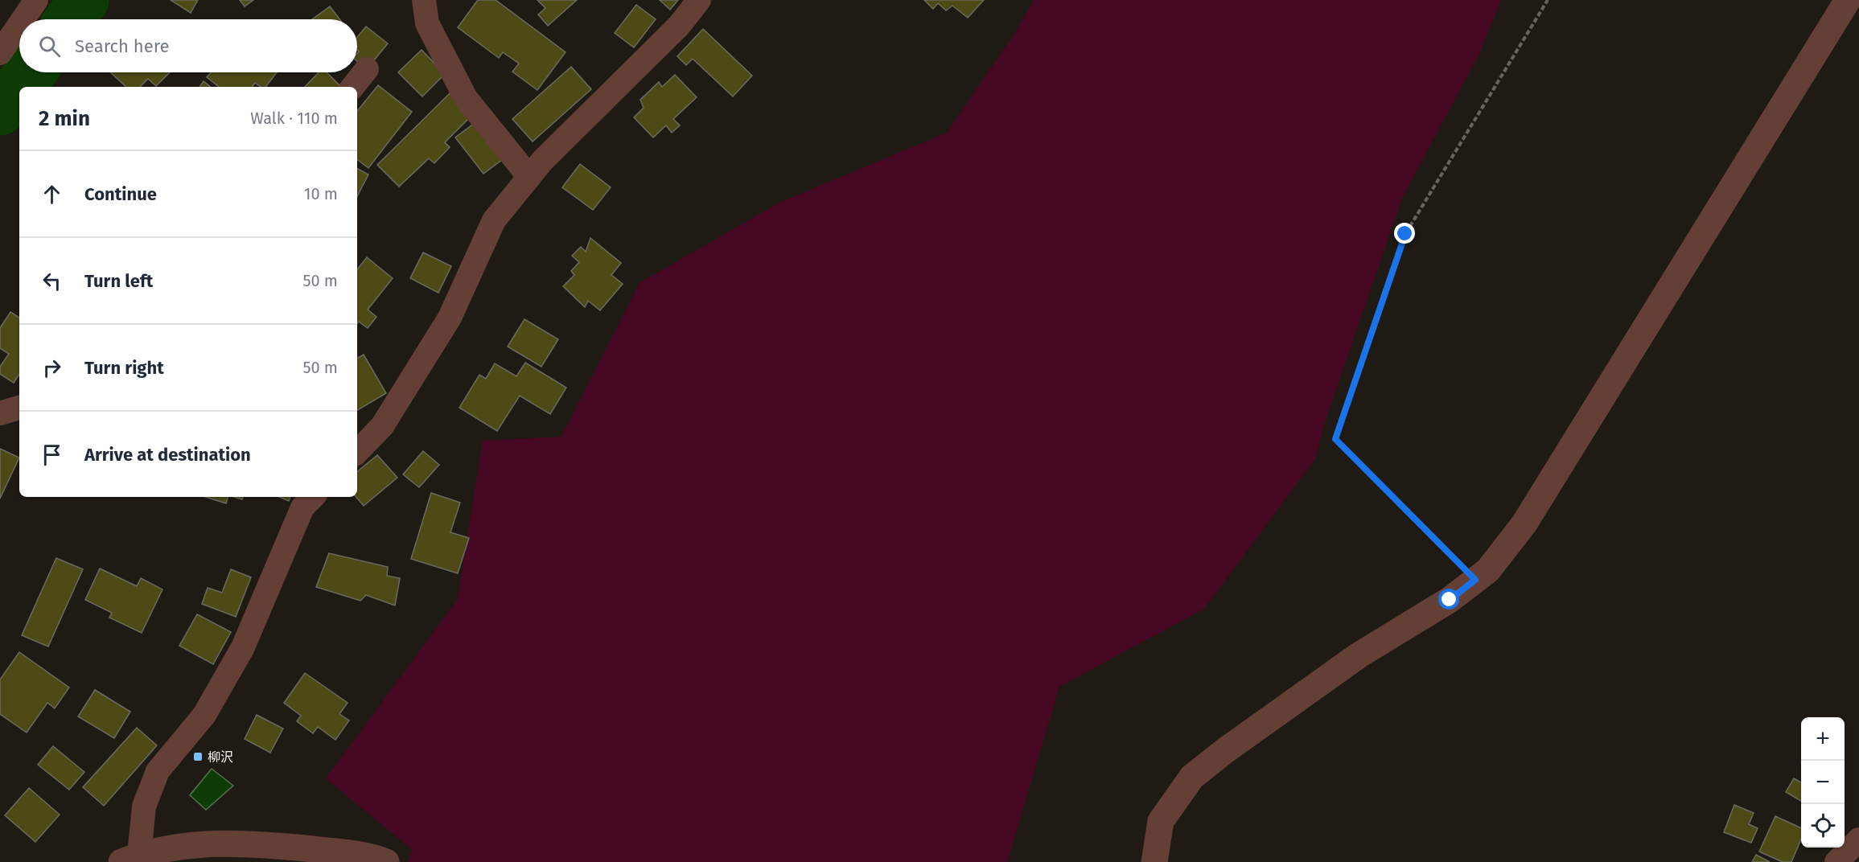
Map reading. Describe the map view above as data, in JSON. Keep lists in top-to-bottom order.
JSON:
{
  "places": {
    "transit": ["柳沢"]
  },
  "page": {
    "search": "Search here",
    "heading": ["2 min", "Walk · 110 m"],
    "list": [
      ["Continue", "10 m"],
      ["Turn left", "50 m"],
      ["Turn right", "50 m"],
      "Arrive at destination"
    ],
    "map_buttons": ["+", "−"]
  }
}
